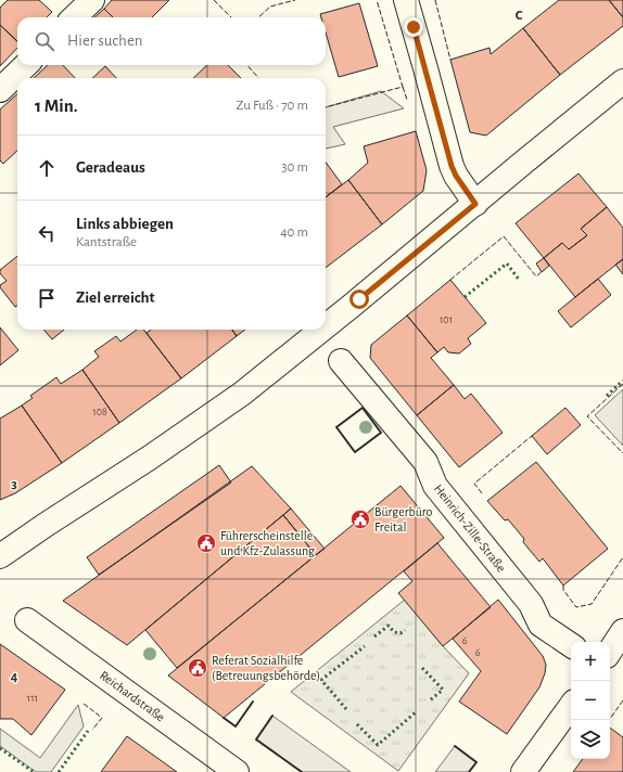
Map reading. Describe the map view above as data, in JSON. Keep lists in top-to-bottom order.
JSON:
{
  "streets": {
    "street": ["Heinrich-Zille-Straße", "Reichardstraße"]
  },
  "places": {
    "public building": ["Bürgerbüro Freital", "Führerscheinstelle und Kfz-Zulassung", "Referat Sozialhilfe (Betreuungsbehörde)"]
  },
  "house_numbers": [
    "101",
    "108",
    "6",
    "6",
    "111"
  ],
  "page": {
    "search": "Hier suchen",
    "heading": ["1 Min.", "Zu Fuß · 70 m"],
    "list": [
      ["Geradeaus", "30 m"],
      ["Links abbiegen", "Kantstraße", "40 m"],
      "Ziel erreicht"
    ],
    "map_buttons": ["+", "−"]
  },
  "grid": {
    "columns": ["C"],
    "rows": ["3", "4"]
  }
}
